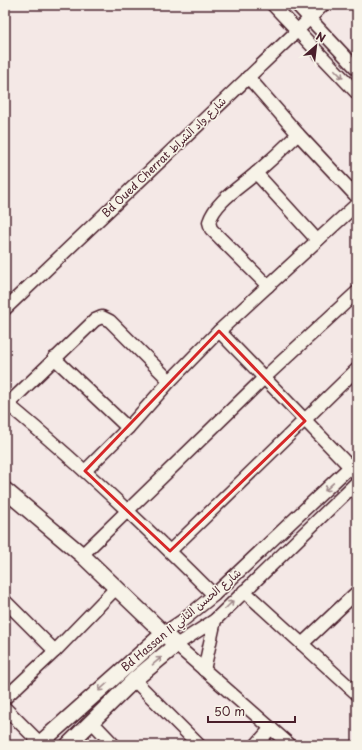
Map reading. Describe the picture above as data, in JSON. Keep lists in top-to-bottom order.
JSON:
{
  "streets": {
    "street": ["Bd Oued Cherrat شارع واد الشراط", "Bd Hassan II شارع الحسن الثاني"]
  },
  "scale_bar": "50 m",
  "north": "top right"
}
